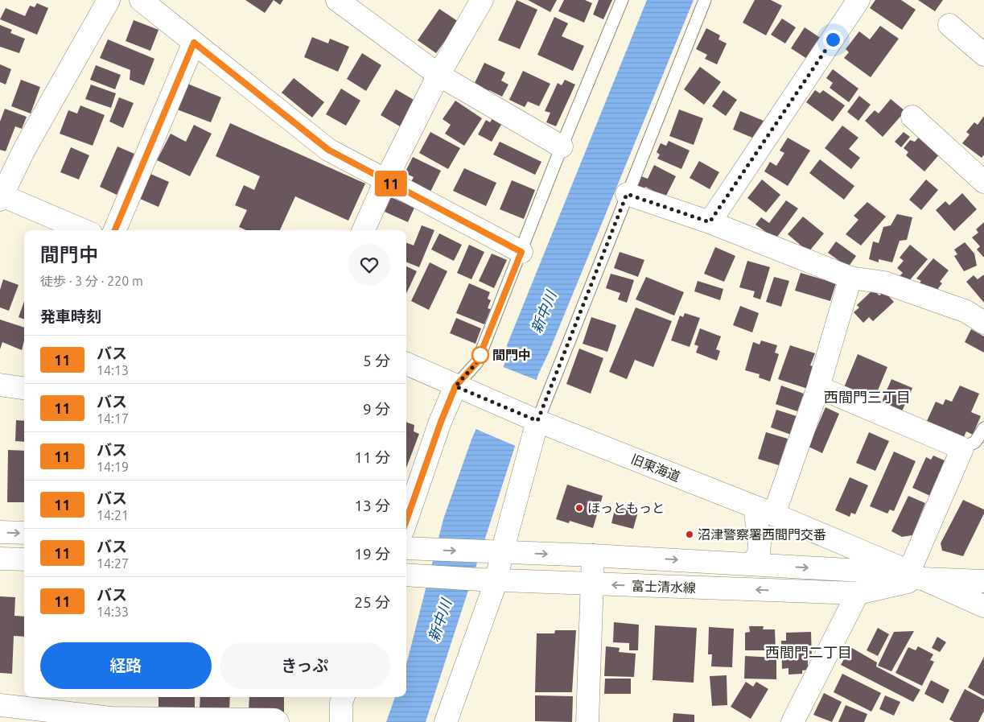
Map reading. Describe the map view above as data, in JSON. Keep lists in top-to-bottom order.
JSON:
{
  "streets": {
    "street": ["旧東海道", "富士清水線"]
  },
  "crossings": [
    ["旧東海道", "富士清水線"]
  ],
  "districts": ["西間門三丁目", "西間門二丁目"],
  "water": ["新中川"],
  "places": ["間門中", "ほっともっと", "沼津警察署西間門交番"],
  "lines": ["bus line 11"],
  "page": {
    "on_map": "11",
    "heading": [
      ["間門中", "徒歩 · 3 分 · 220 m"],
      "発車時刻"
    ],
    "list": [
      {
        "mark": "11",
        "name": "バス",
        "note": "14:13",
        "value": "5 分"
      },
      {
        "mark": "11",
        "name": "バス",
        "note": "14:17",
        "value": "9 分"
      },
      {
        "mark": "11",
        "name": "バス",
        "note": "14:19",
        "value": "11 分"
      },
      {
        "mark": "11",
        "name": "バス",
        "note": "14:21",
        "value": "13 分"
      },
      {
        "mark": "11",
        "name": "バス",
        "note": "14:27",
        "value": "19 分"
      },
      {
        "mark": "11",
        "name": "バス",
        "note": "14:33",
        "value": "25 分"
      }
    ],
    "buttons": ["経路", "きっぷ"]
  }
}
